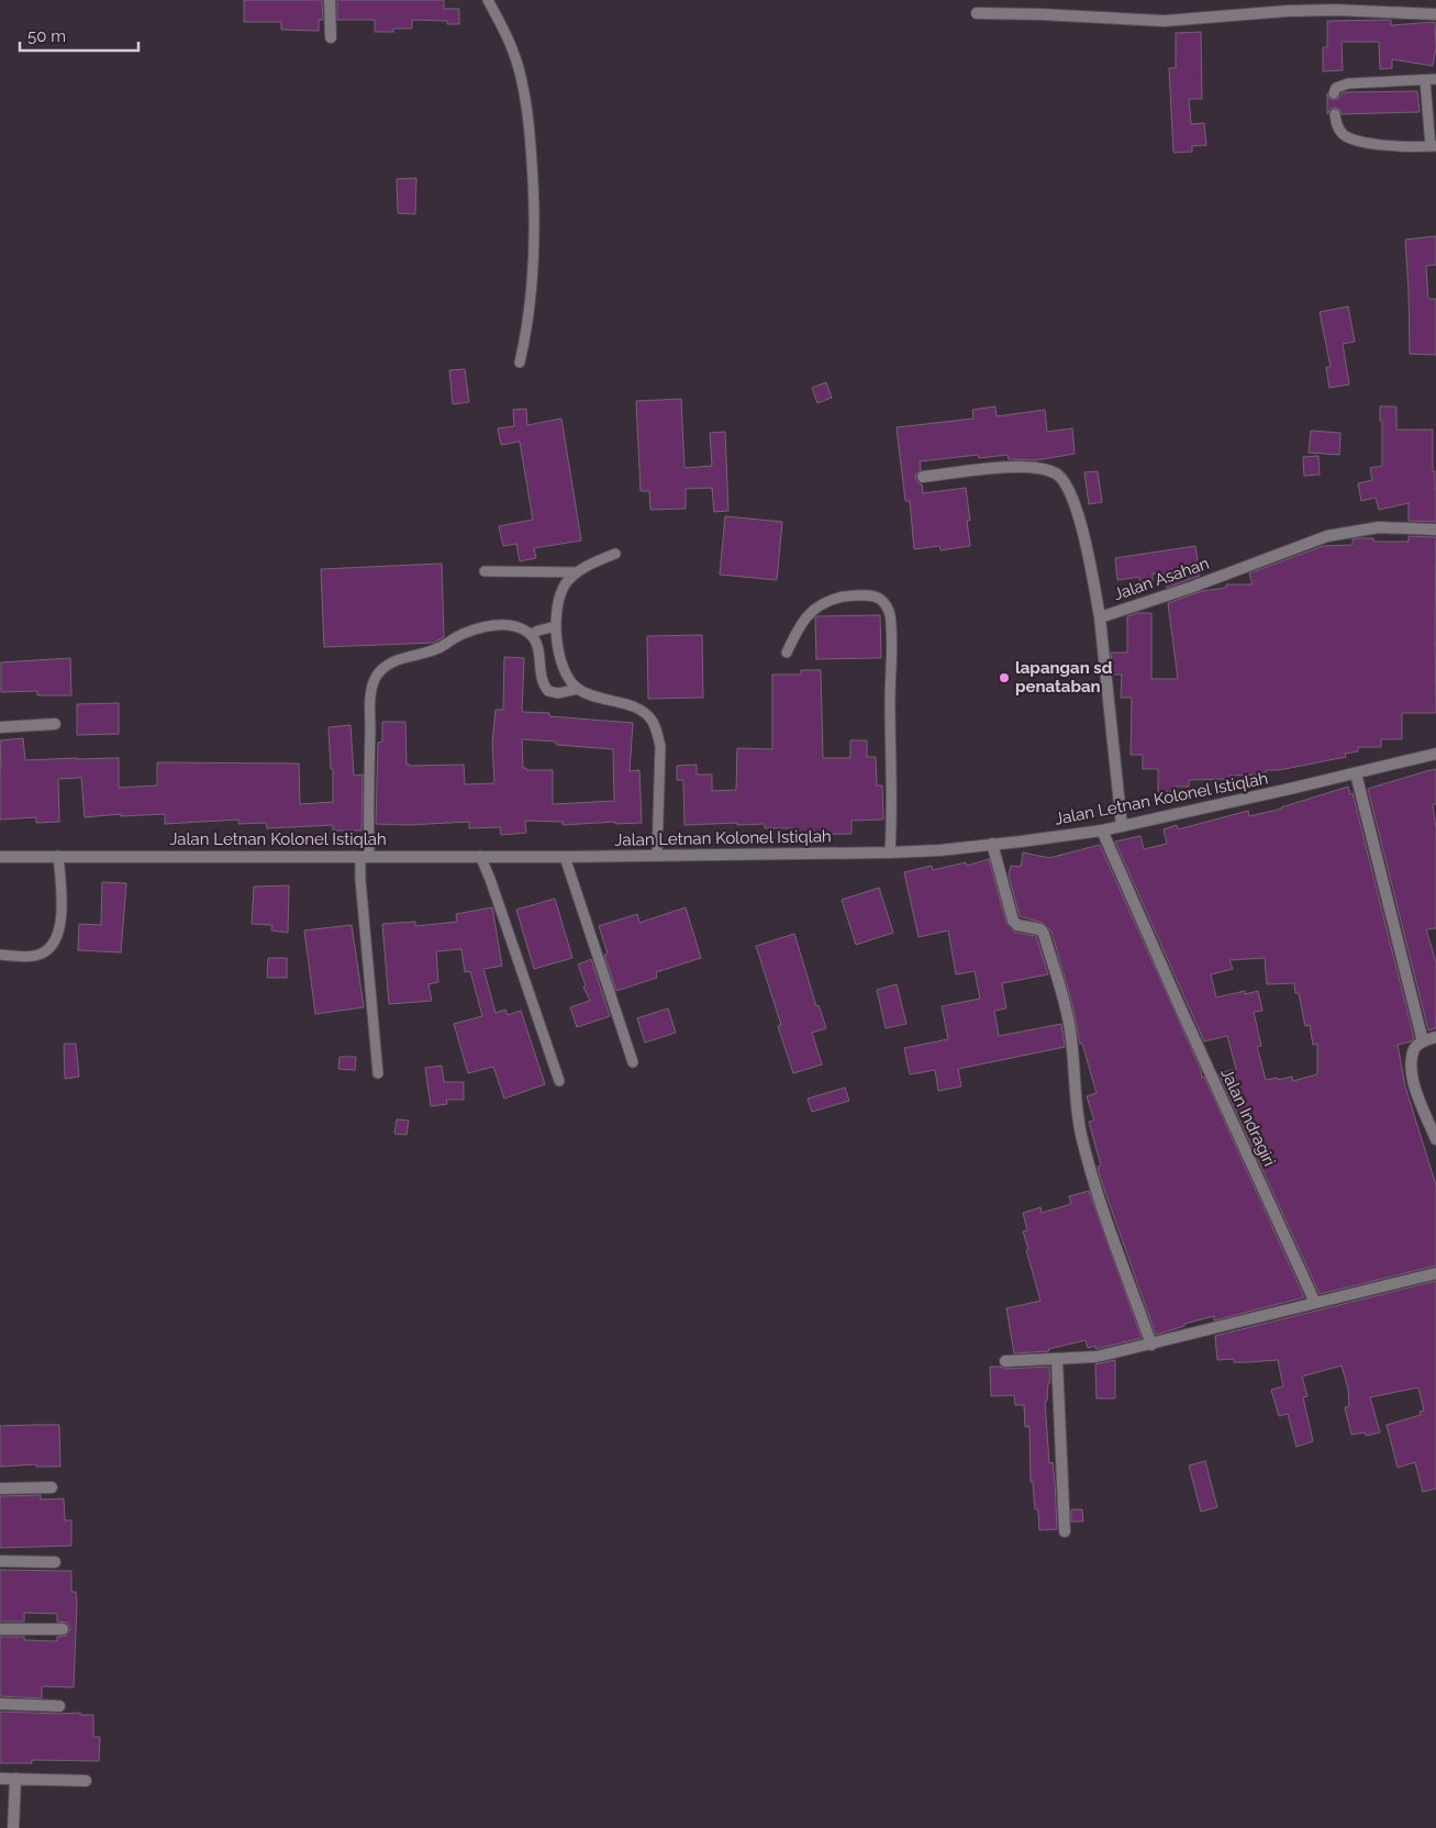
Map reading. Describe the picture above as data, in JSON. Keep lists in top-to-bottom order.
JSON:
{
  "streets": {
    "street": ["Jalan Asahan", "Jalan Letnan Kolonel Istiqlah", "Jalan Indragiri"]
  },
  "crossings": [
    ["Jalan Asahan", "Jalan Letnan Kolonel Istiqlah"],
    ["Jalan Letnan Kolonel Istiqlah", "Jalan Indragiri"]
  ],
  "places": ["lapangan sd penataban"],
  "scale_bar": "50 m"
}
